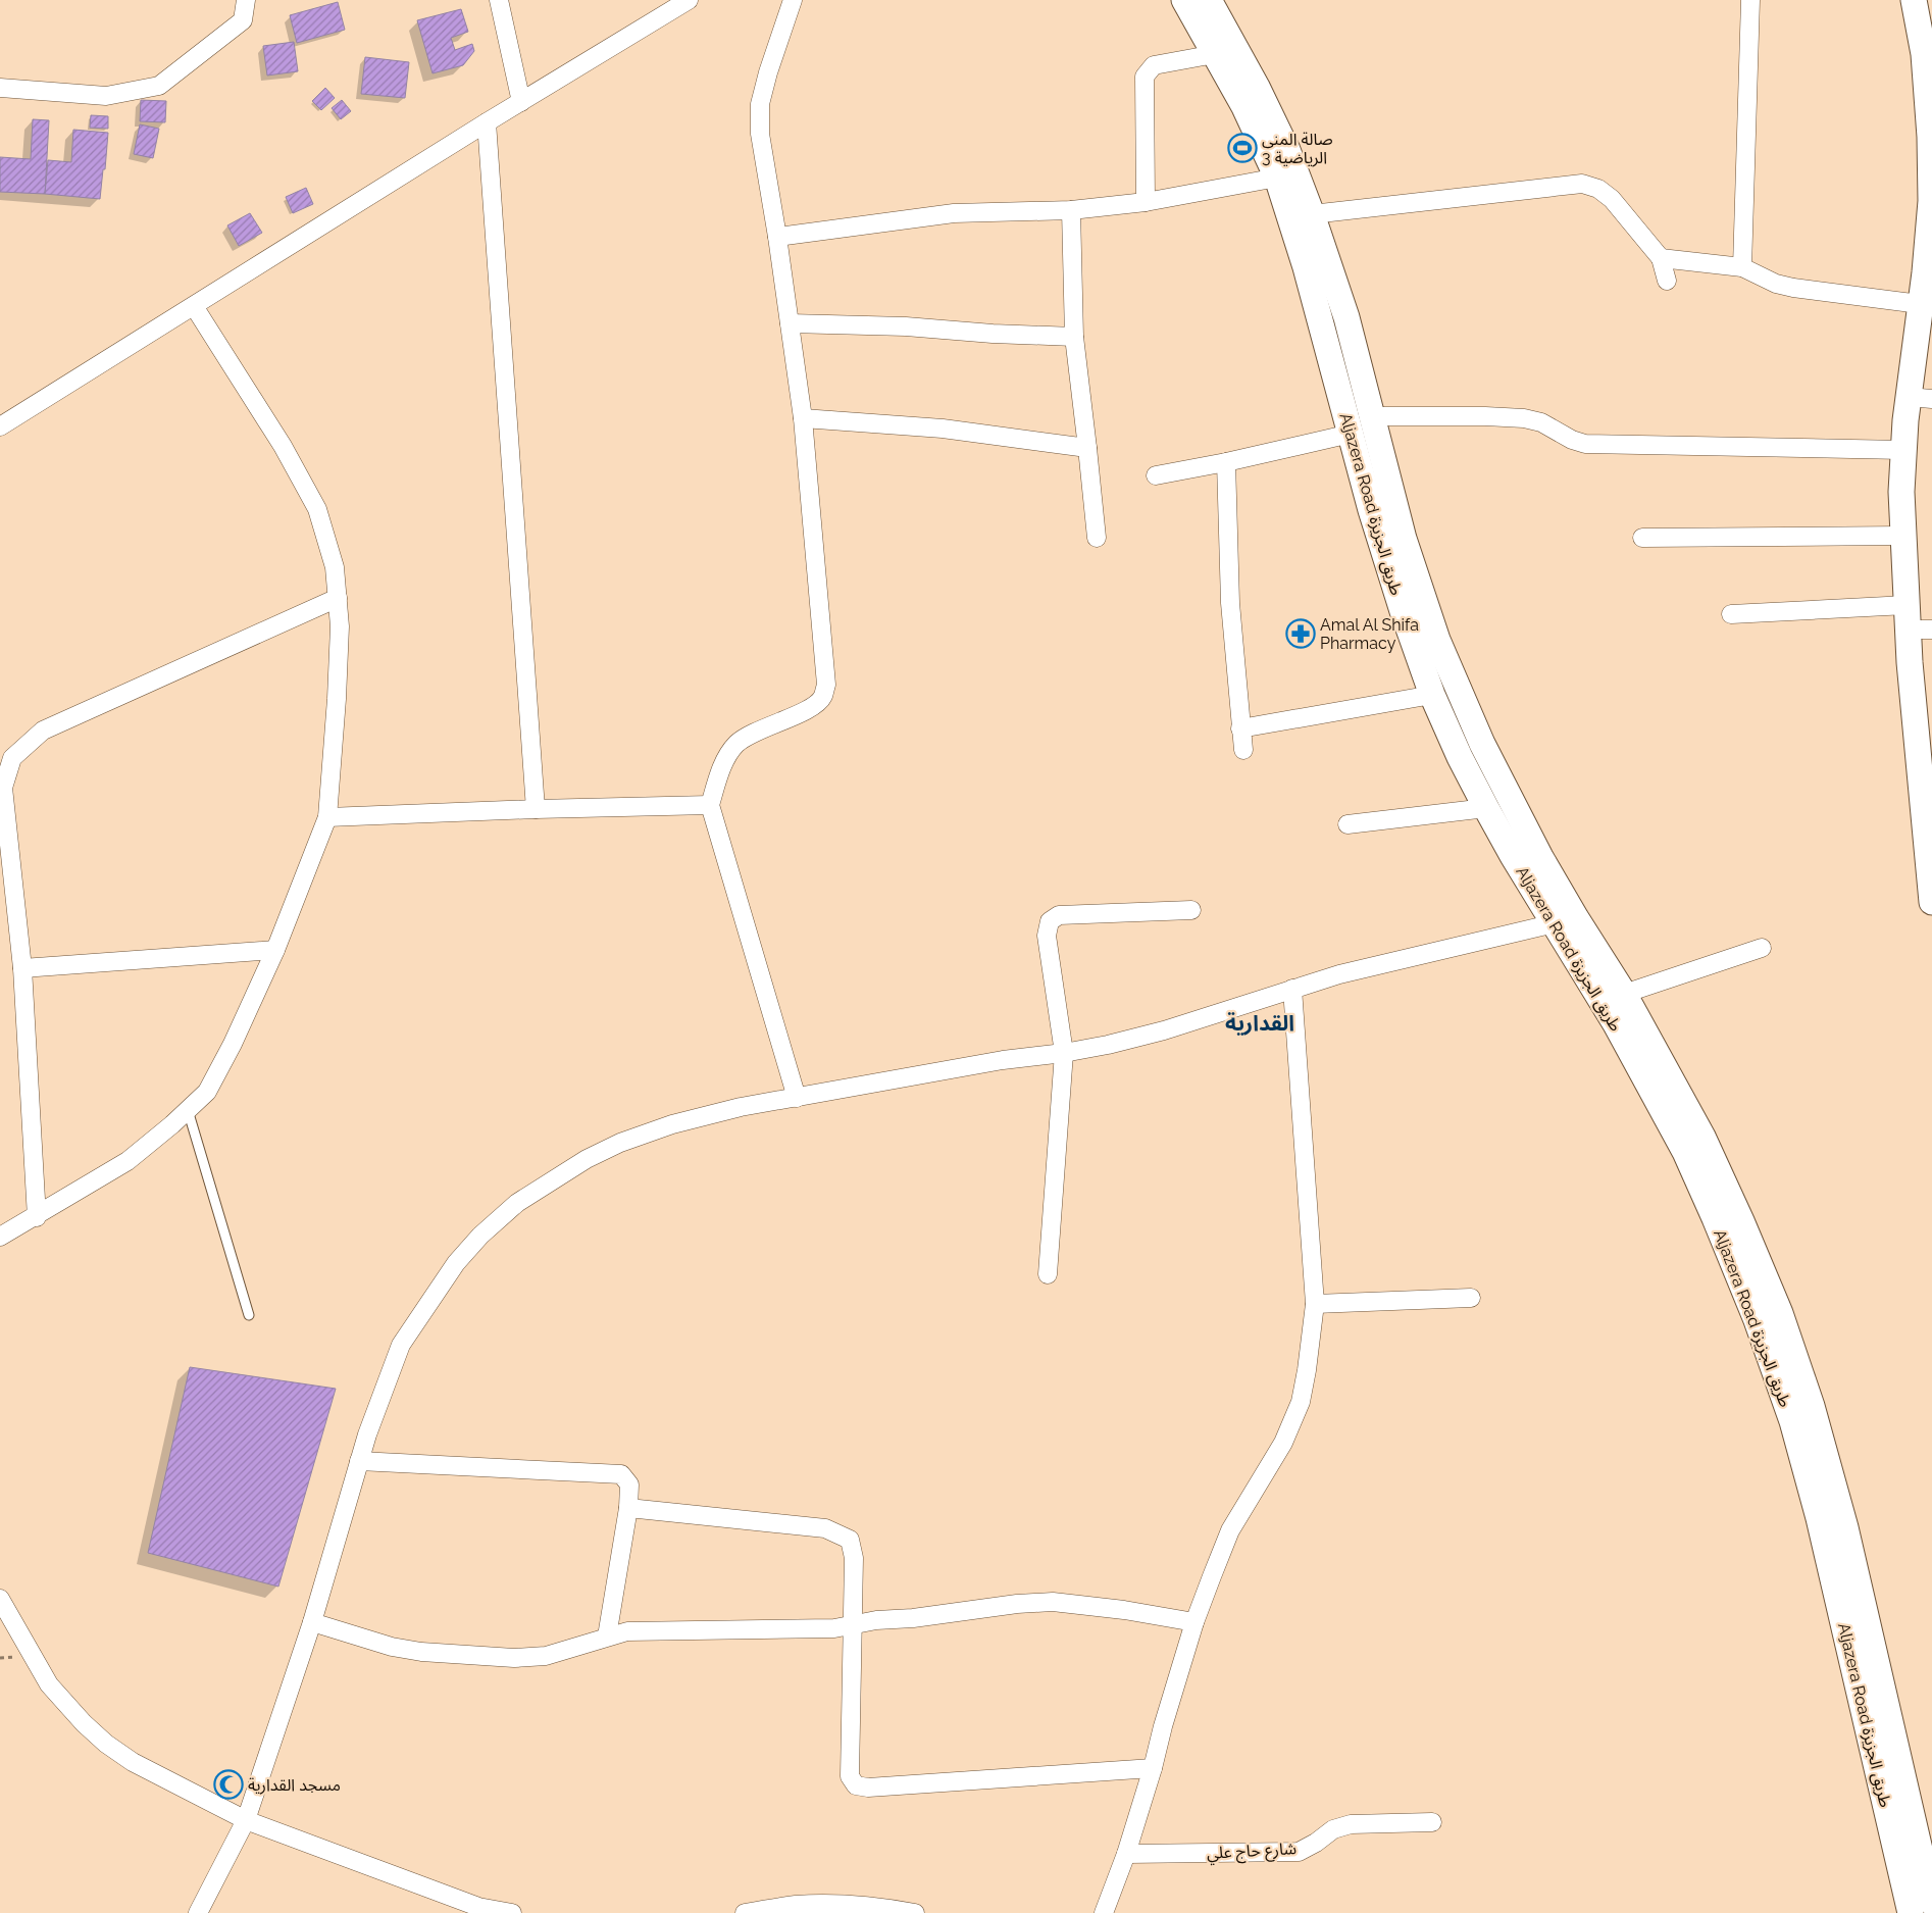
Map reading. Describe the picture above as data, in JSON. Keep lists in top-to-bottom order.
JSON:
{
  "streets": {
    "main road": ["Aljazera Road طريق الجزيزة"],
    "street": ["شارع حاج علي"]
  },
  "districts": ["القدارية"],
  "places": {
    "sports": ["صالة المنى الرياضية 3"],
    "pharmacy": ["Amal Al Shifa Pharmacy"],
    "mosque": ["مسجد القدارية"]
  }
}
